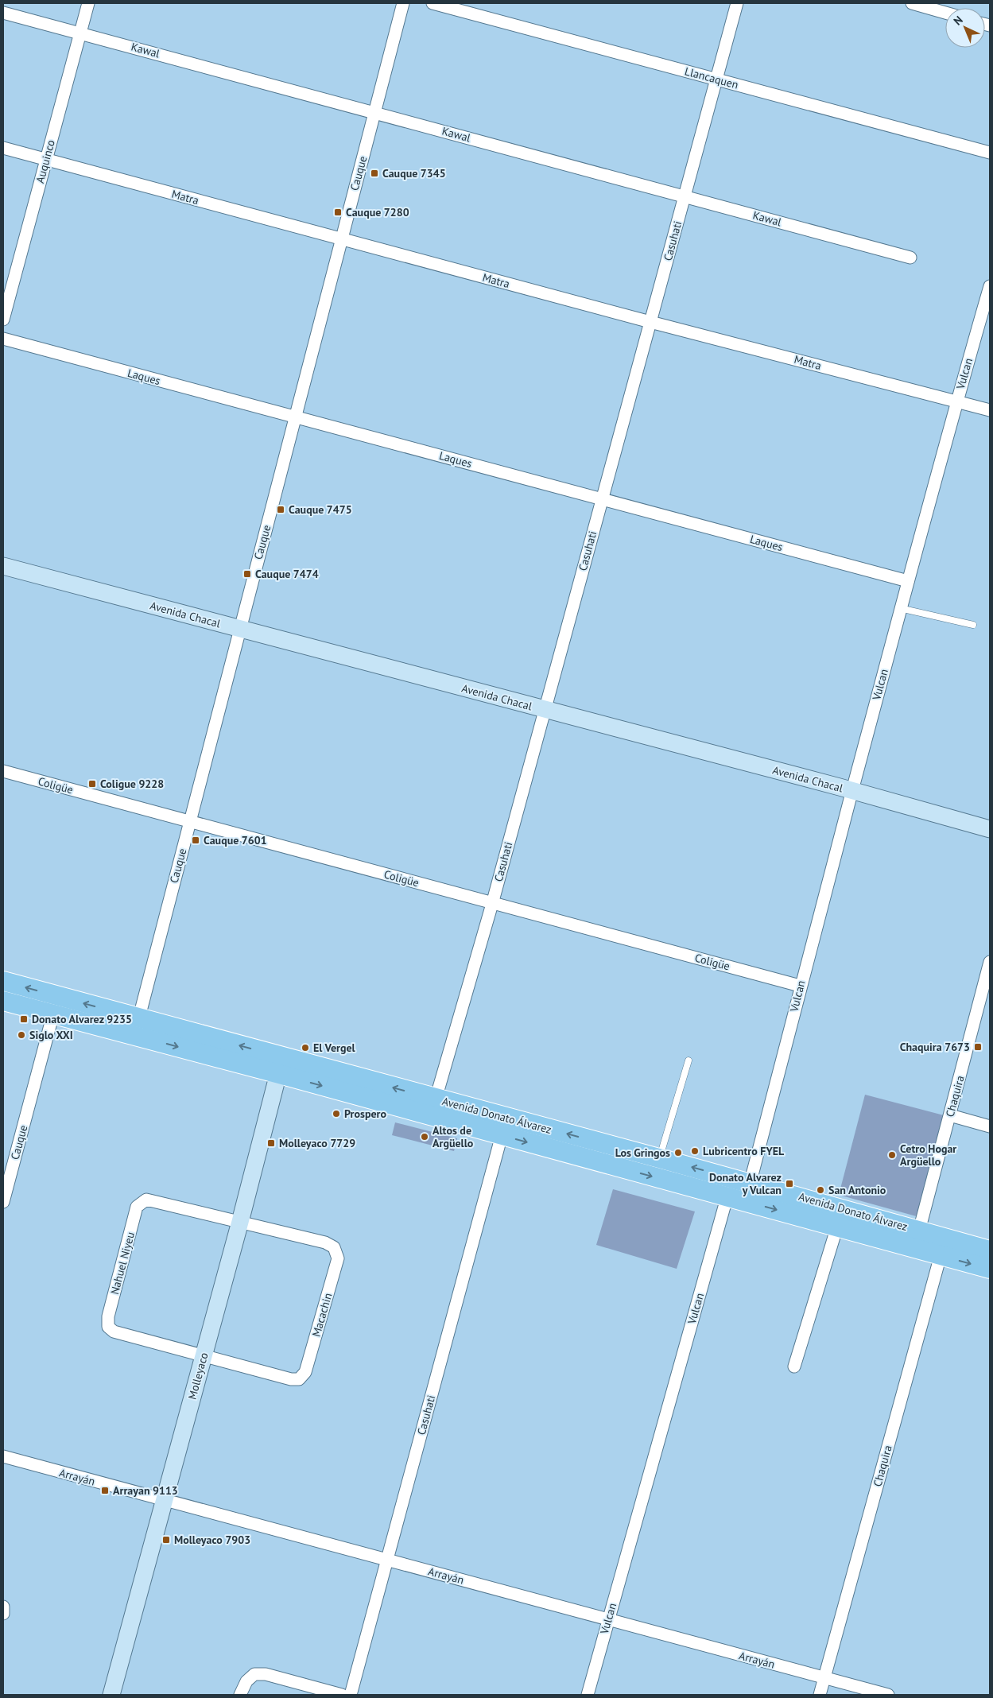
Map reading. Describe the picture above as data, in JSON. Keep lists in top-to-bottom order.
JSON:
{
  "streets": {
    "main road": ["Avenida Chacal", "Avenida Donato Álvarez", "Molleyaco"],
    "street": [
      "Kawal",
      "Llancaquen",
      "Auquinco",
      "Cauque",
      "Matra",
      "Casuhati",
      "Vulcan",
      "Laques",
      "Coligüe",
      "Chaquira",
      "Nahuel Niyeu",
      "Macachin",
      "Arrayán"
    ]
  },
  "crossings": [
    ["Kawal", "Auquinco"],
    ["Kawal", "Cauque"],
    ["Kawal", "Casuhati"],
    ["Llancaquen", "Casuhati"],
    ["Auquinco", "Matra"],
    ["Cauque", "Matra"],
    ["Cauque", "Laques"],
    ["Cauque", "Avenida Chacal"],
    ["Cauque", "Coligüe"],
    ["Cauque", "Avenida Donato Álvarez"],
    ["Matra", "Casuhati"],
    ["Matra", "Vulcan"],
    ["Casuhati", "Laques"],
    ["Casuhati", "Avenida Chacal"],
    ["Casuhati", "Coligüe"],
    ["Casuhati", "Avenida Donato Álvarez"],
    ["Casuhati", "Arrayán"],
    ["Vulcan", "Laques"],
    ["Vulcan", "Avenida Chacal"],
    ["Vulcan", "Coligüe"],
    ["Vulcan", "Avenida Donato Álvarez"],
    ["Vulcan", "Arrayán"],
    ["Chaquira", "Avenida Donato Álvarez"],
    ["Chaquira", "Arrayán"],
    ["Avenida Donato Álvarez", "Molleyaco"],
    ["Nahuel Niyeu", "Macachin"],
    ["Nahuel Niyeu", "Molleyaco"],
    ["Macachin", "Molleyaco"],
    ["Molleyaco", "Arrayán"]
  ],
  "places": {
    "transit": [
      "Cauque 7345",
      "Cauque 7280",
      "Cauque 7475",
      "Cauque 7474",
      "Coligue 9228",
      "Cauque 7601",
      "Donato Alvarez 9235",
      "Chaquira 7673",
      "Molleyaco 7729",
      "Donato Alvarez y Vulcan",
      "Arrayan 9113",
      "Molleyaco 7903"
    ],
    "other": [
      "Siglo XXI",
      "El Vergel",
      "Prospero",
      "Altos de Argüello",
      "Lubricentro FYEL",
      "Los Gringos",
      "Cetro Hogar Argüello",
      "San Antonio"
    ]
  },
  "north": "top left"
}
